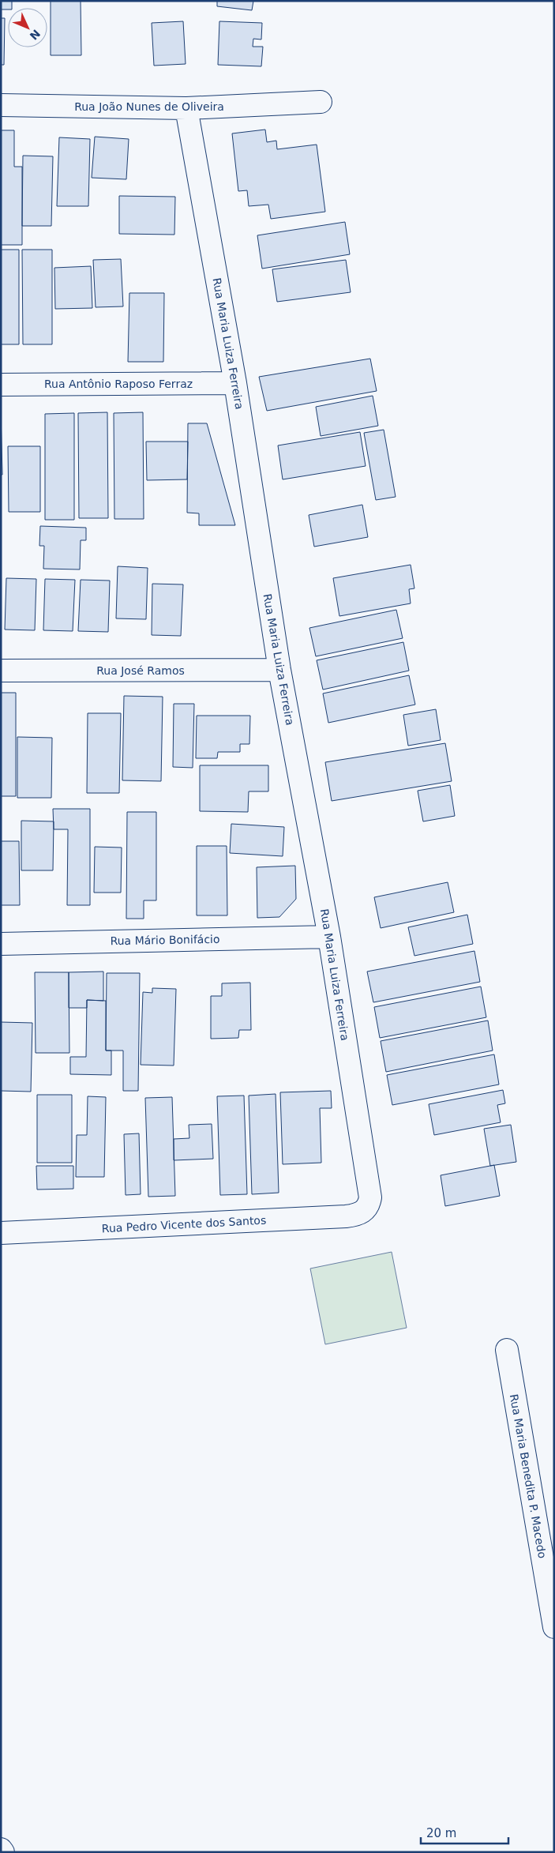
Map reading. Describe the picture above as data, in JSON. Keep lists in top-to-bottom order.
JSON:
{
  "streets": {
    "street": [
      "Rua João Nunes de Oliveira",
      "Rua Maria Luiza Ferreira",
      "Rua Antônio Raposo Ferraz",
      "Rua José Ramos",
      "Rua Mário Bonifácio",
      "Rua Pedro Vicente dos Santos",
      "Rua Maria Benedita P. Macedo"
    ]
  },
  "crossings": [
    ["Rua João Nunes de Oliveira", "Rua Maria Luiza Ferreira"],
    ["Rua Maria Luiza Ferreira", "Rua Antônio Raposo Ferraz"],
    ["Rua Maria Luiza Ferreira", "Rua José Ramos"],
    ["Rua Maria Luiza Ferreira", "Rua Mário Bonifácio"],
    ["Rua Maria Luiza Ferreira", "Rua Pedro Vicente dos Santos"]
  ],
  "scale_bar": "20 m",
  "north": "bottom right"
}
